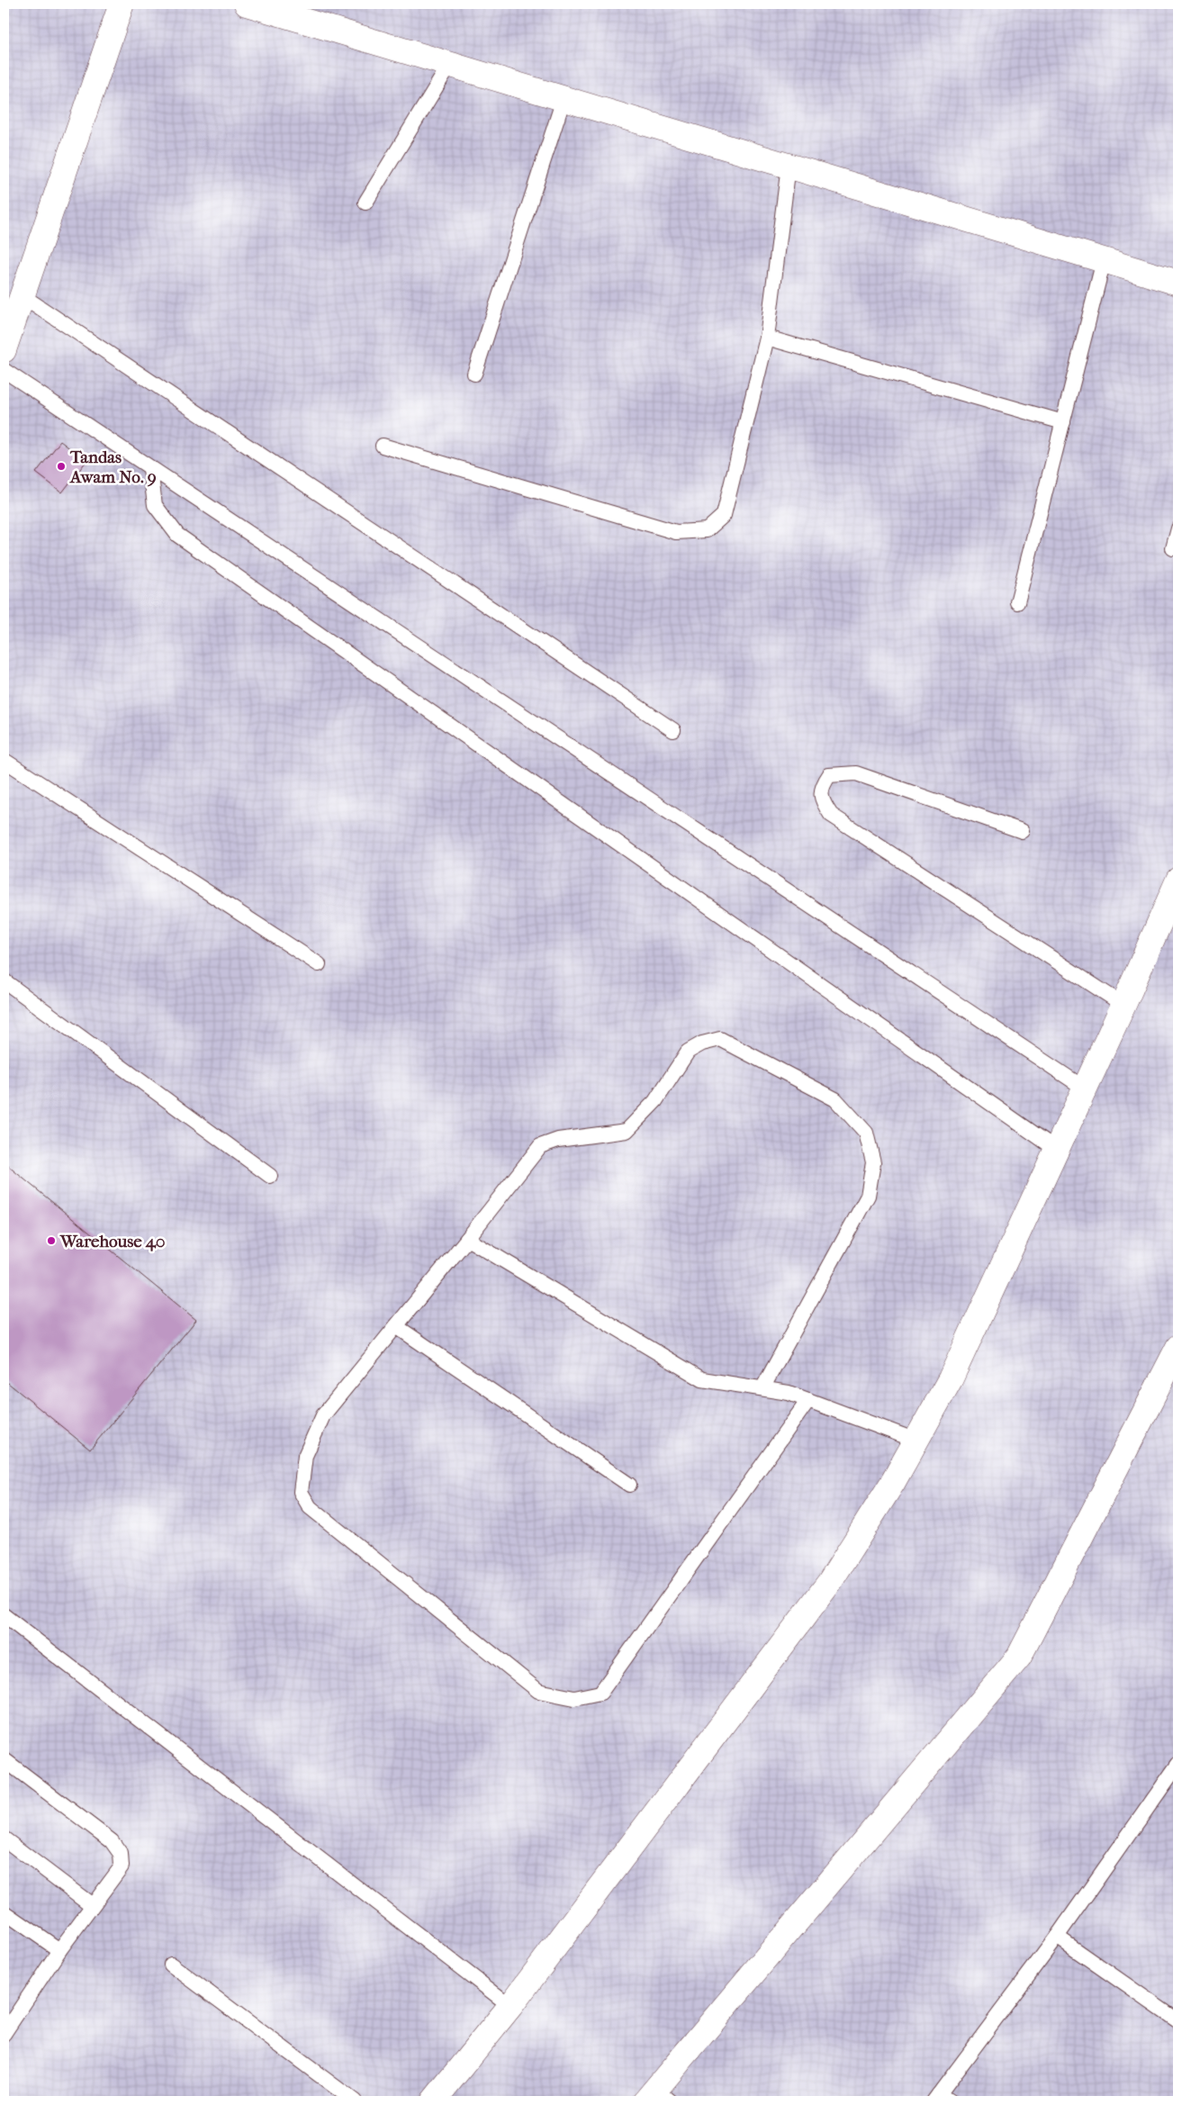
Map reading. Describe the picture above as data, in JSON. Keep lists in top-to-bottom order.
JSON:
{
  "places": ["Tandas Awam No. 9", "Warehouse 40"]
}
